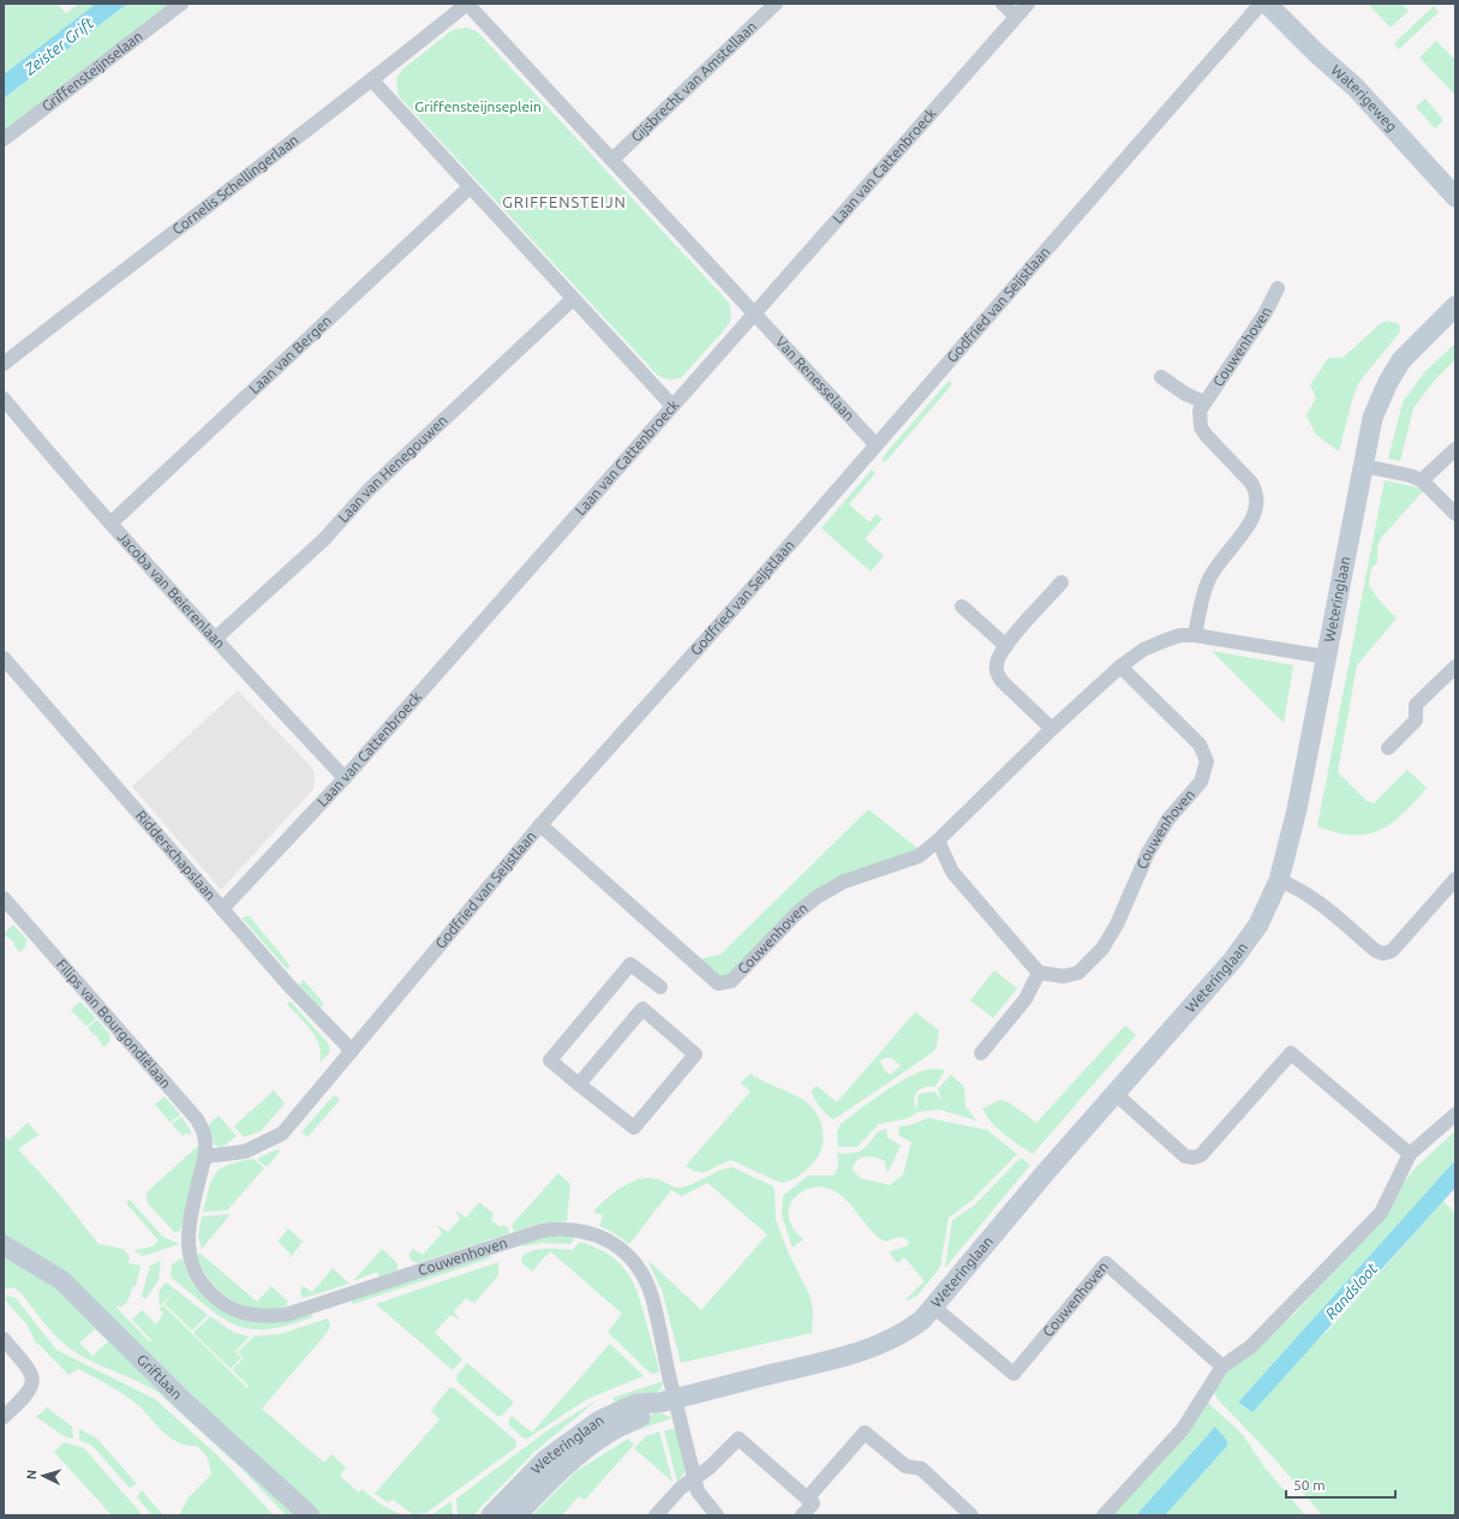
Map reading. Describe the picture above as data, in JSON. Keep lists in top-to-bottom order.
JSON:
{
  "streets": {
    "street": [
      "Griffensteijnselaan",
      "Gijsbrecht van Amstellaan",
      "Waterigeweg",
      "Laan van Cattenbroeck",
      "Cornelis Schellingerlaan",
      "Godfried van Seijstlaan",
      "Couwenhoven",
      "Laan van Bergen",
      "Van Renesselaan",
      "Laan van Henegouwen",
      "Jacoba van Beierenlaan",
      "Weteringlaan",
      "Ridderschapslaan",
      "Filips van Bourgondiëlaan",
      "Griftlaan"
    ]
  },
  "crossings": [
    ["Laan van Cattenbroeck", "Van Renesselaan"],
    ["Laan van Cattenbroeck", "Jacoba van Beierenlaan"],
    ["Laan van Cattenbroeck", "Ridderschapslaan"],
    ["Godfried van Seijstlaan", "Couwenhoven"],
    ["Godfried van Seijstlaan", "Van Renesselaan"],
    ["Godfried van Seijstlaan", "Ridderschapslaan"],
    ["Godfried van Seijstlaan", "Filips van Bourgondiëlaan"],
    ["Couwenhoven", "Weteringlaan"],
    ["Couwenhoven", "Filips van Bourgondiëlaan"],
    ["Laan van Bergen", "Jacoba van Beierenlaan"],
    ["Laan van Henegouwen", "Jacoba van Beierenlaan"]
  ],
  "districts": ["GRIFFENSTEIJN"],
  "water": ["Zeister Grift", "Randsloot"],
  "parks": ["Griffensteijnseplein"],
  "scale_bar": "50 m",
  "north": "left"
}
